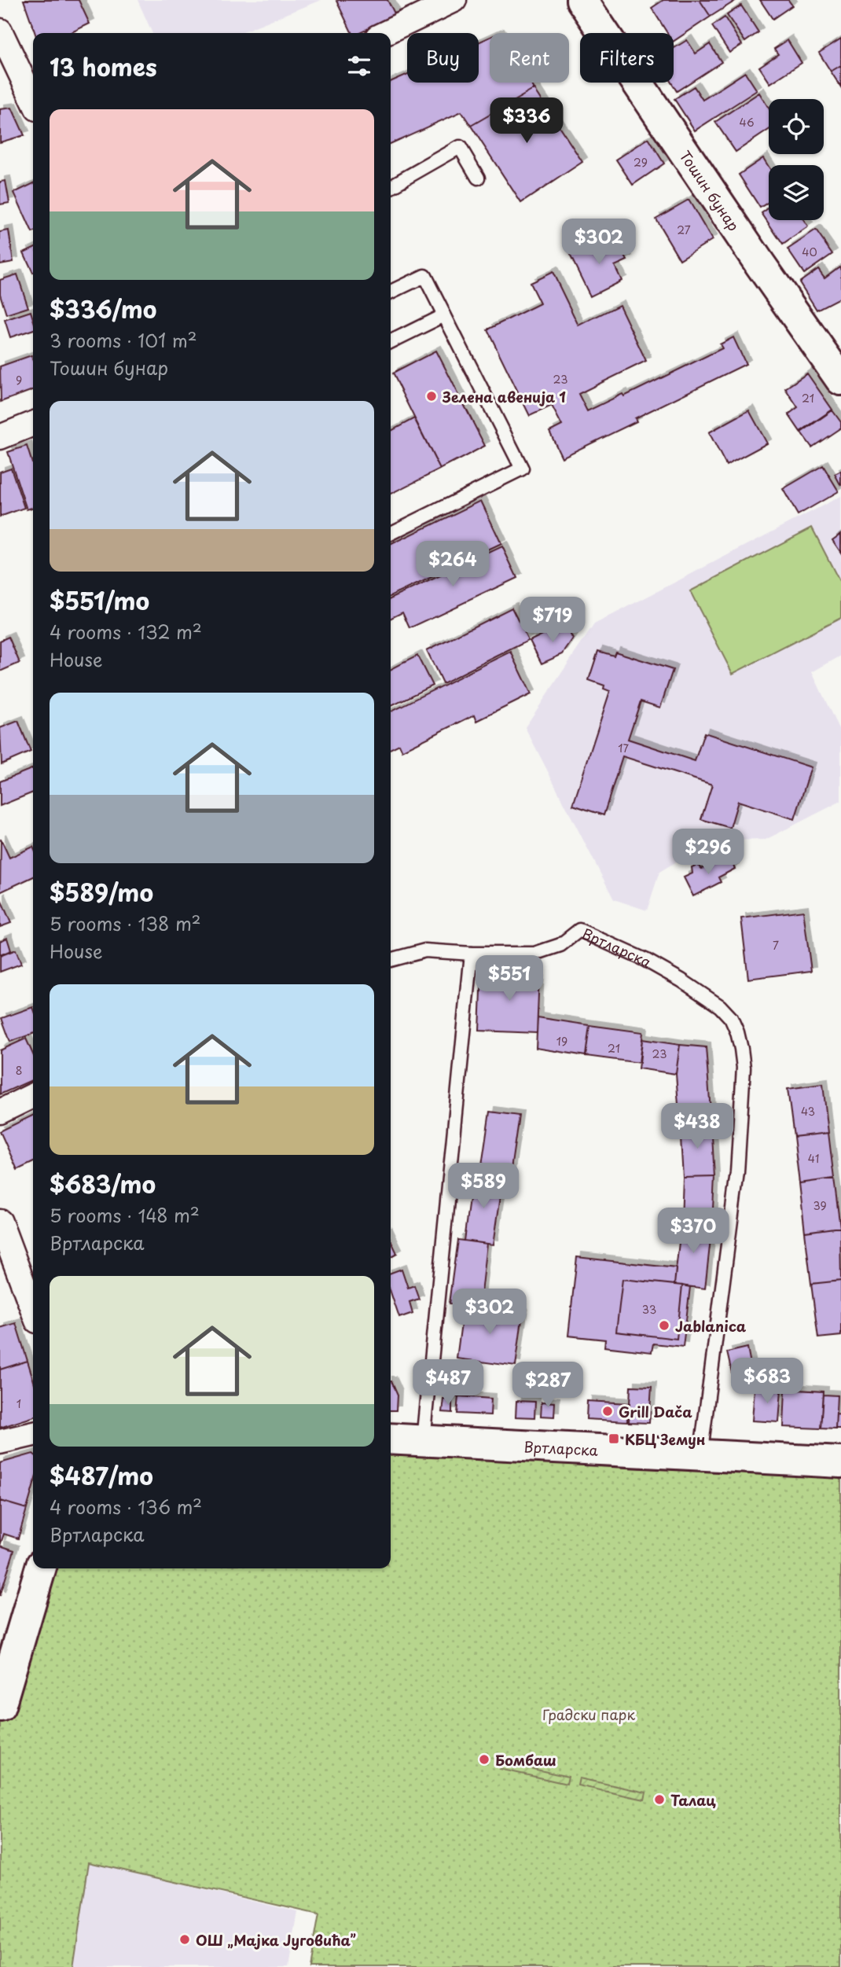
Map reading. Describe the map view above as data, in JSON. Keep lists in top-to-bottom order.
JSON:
{
  "streets": {
    "main road": ["Тошин бунар", "Вртларска"]
  },
  "parks": ["Градски парк"],
  "places": {
    "other": [
      "Зелена авенија 1",
      "Jablanica",
      "Grill Dača",
      "Бомбаш",
      "Талац",
      "ОШ „Мајка Југовића”"
    ],
    "transit": ["КБЦ Земун"]
  },
  "house_numbers": [
    "46",
    "29",
    "27",
    "40",
    "23",
    "9",
    "21",
    "17",
    "7",
    "19",
    "21",
    "23",
    "8",
    "43",
    "41",
    "39",
    "33",
    "1"
  ],
  "page": {
    "chip": ["Buy", "Rent", "Filters"],
    "heading": "13 homes",
    "price": [
      "$336",
      "$302",
      "$264",
      "$719",
      "$296",
      "$551",
      "$438",
      "$589",
      "$370",
      "$302",
      "$683",
      "$487",
      "$287"
    ],
    "list": [
      {
        "name": "$336/mo",
        "note": "3 rooms · 101 m² · Тошин бунар"
      },
      {
        "name": "$551/mo",
        "note": "4 rooms · 132 m² · House"
      },
      {
        "name": "$589/mo",
        "note": "5 rooms · 138 m² · House"
      },
      {
        "name": "$683/mo",
        "note": "5 rooms · 148 m² · Вртларска"
      },
      {
        "name": "$487/mo",
        "note": "4 rooms · 136 m² · Вртларска"
      }
    ]
  }
}
